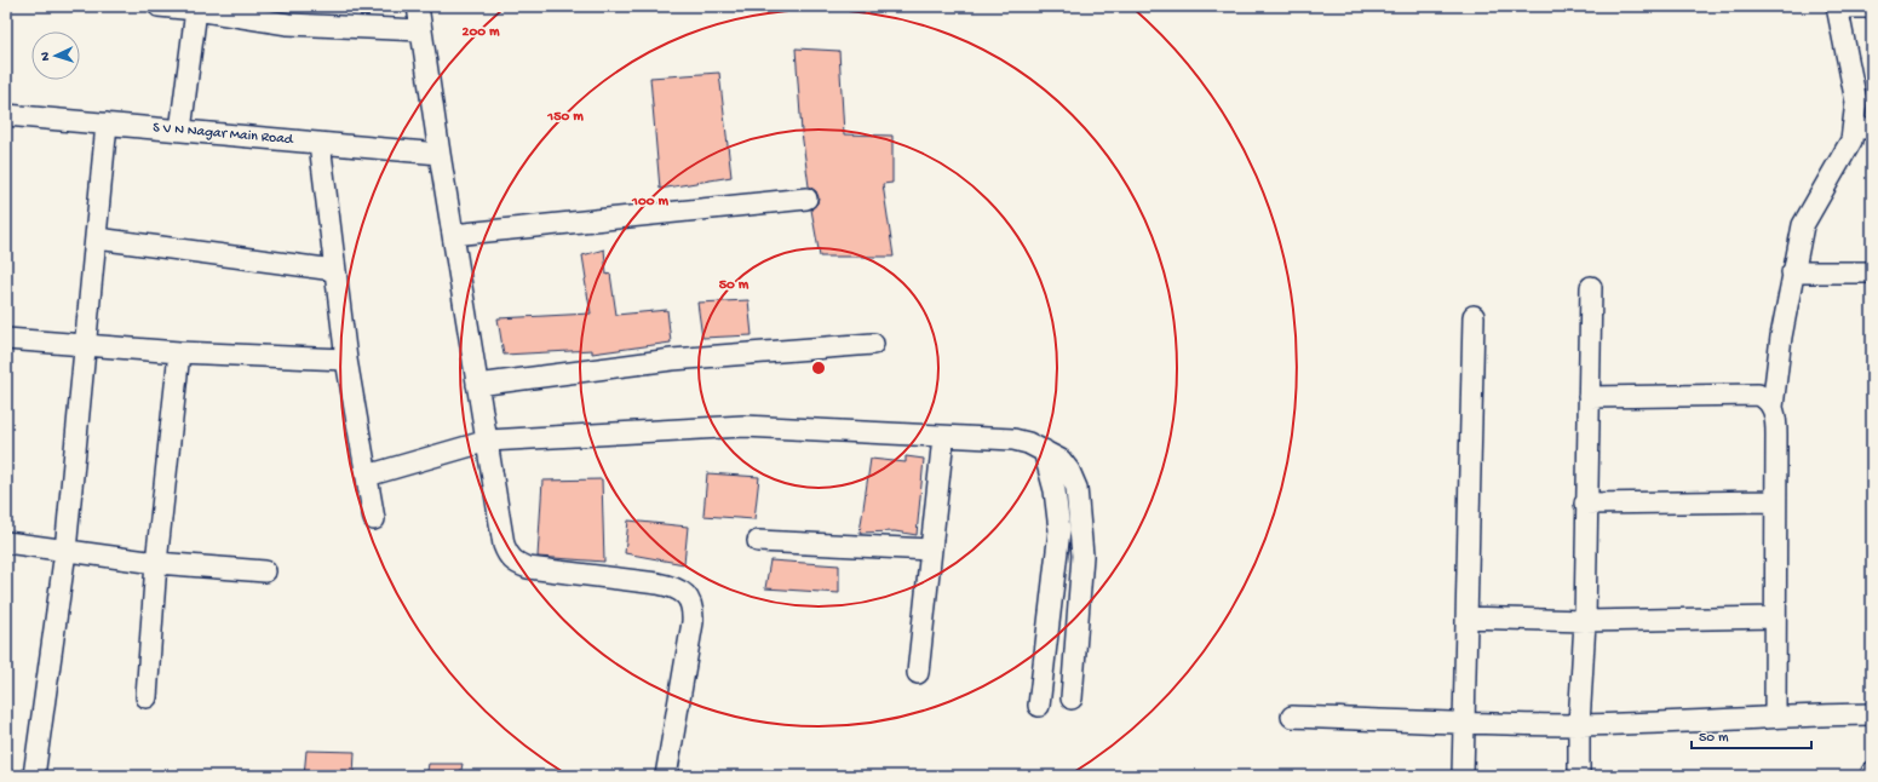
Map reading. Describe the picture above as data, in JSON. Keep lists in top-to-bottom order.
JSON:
{
  "streets": {
    "street": ["S V N Nagar Main Road"]
  },
  "scale_bar": "50 m",
  "north": "left",
  "rings": [
    "200 m",
    "150 m",
    "100 m",
    "50 m"
  ]
}
